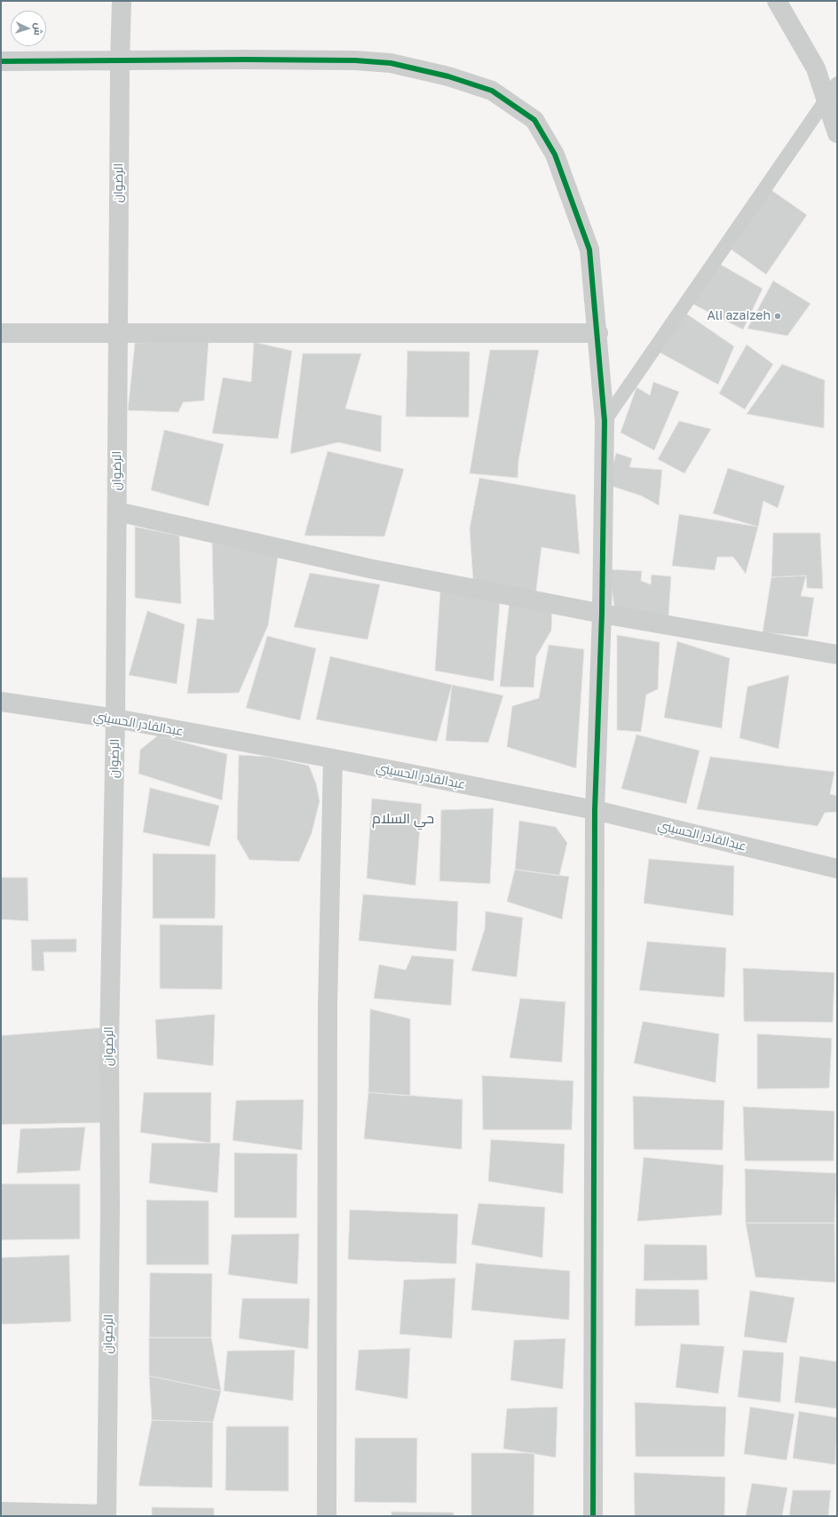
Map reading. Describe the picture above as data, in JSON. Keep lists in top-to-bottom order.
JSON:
{
  "streets": {
    "street": ["الرضوان", "عبدالقادر الحسيني"]
  },
  "crossings": [
    ["الرضوان", "عبدالقادر الحسيني"]
  ],
  "districts": ["حي السلام"],
  "places": ["Ali azaizeh"],
  "north": "right"
}
